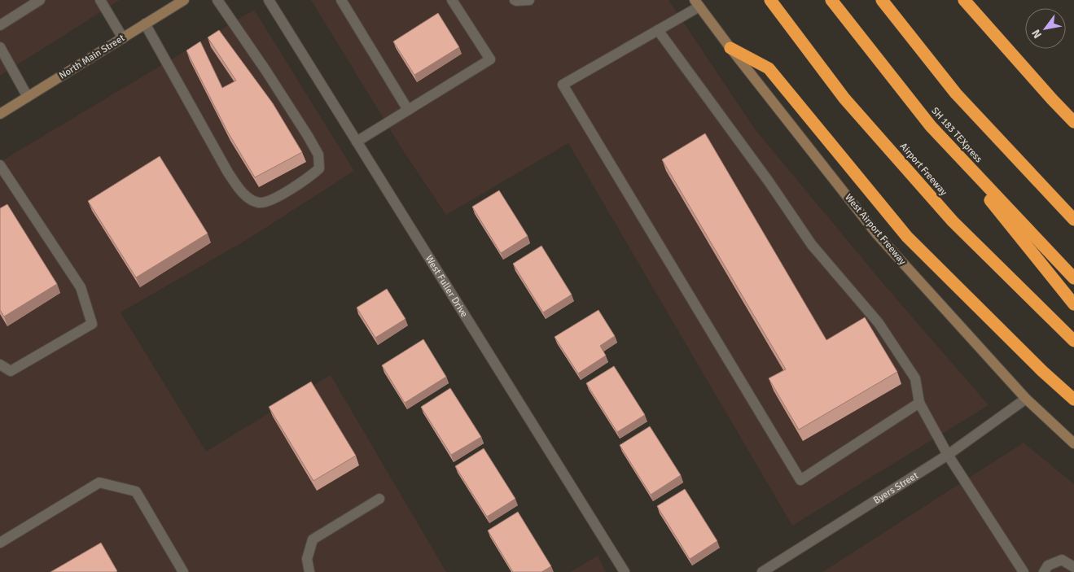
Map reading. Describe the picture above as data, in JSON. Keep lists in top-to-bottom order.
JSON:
{
  "streets": {
    "highway": ["SH 183 TEXpress", "Airport Freeway"],
    "main road": ["North Main Street", "West Airport Freeway"],
    "street": ["West Fuller Drive", "Byers Street"]
  },
  "crossings": [
    ["West Airport Freeway", "Byers Street"]
  ],
  "north": "bottom left"
}
